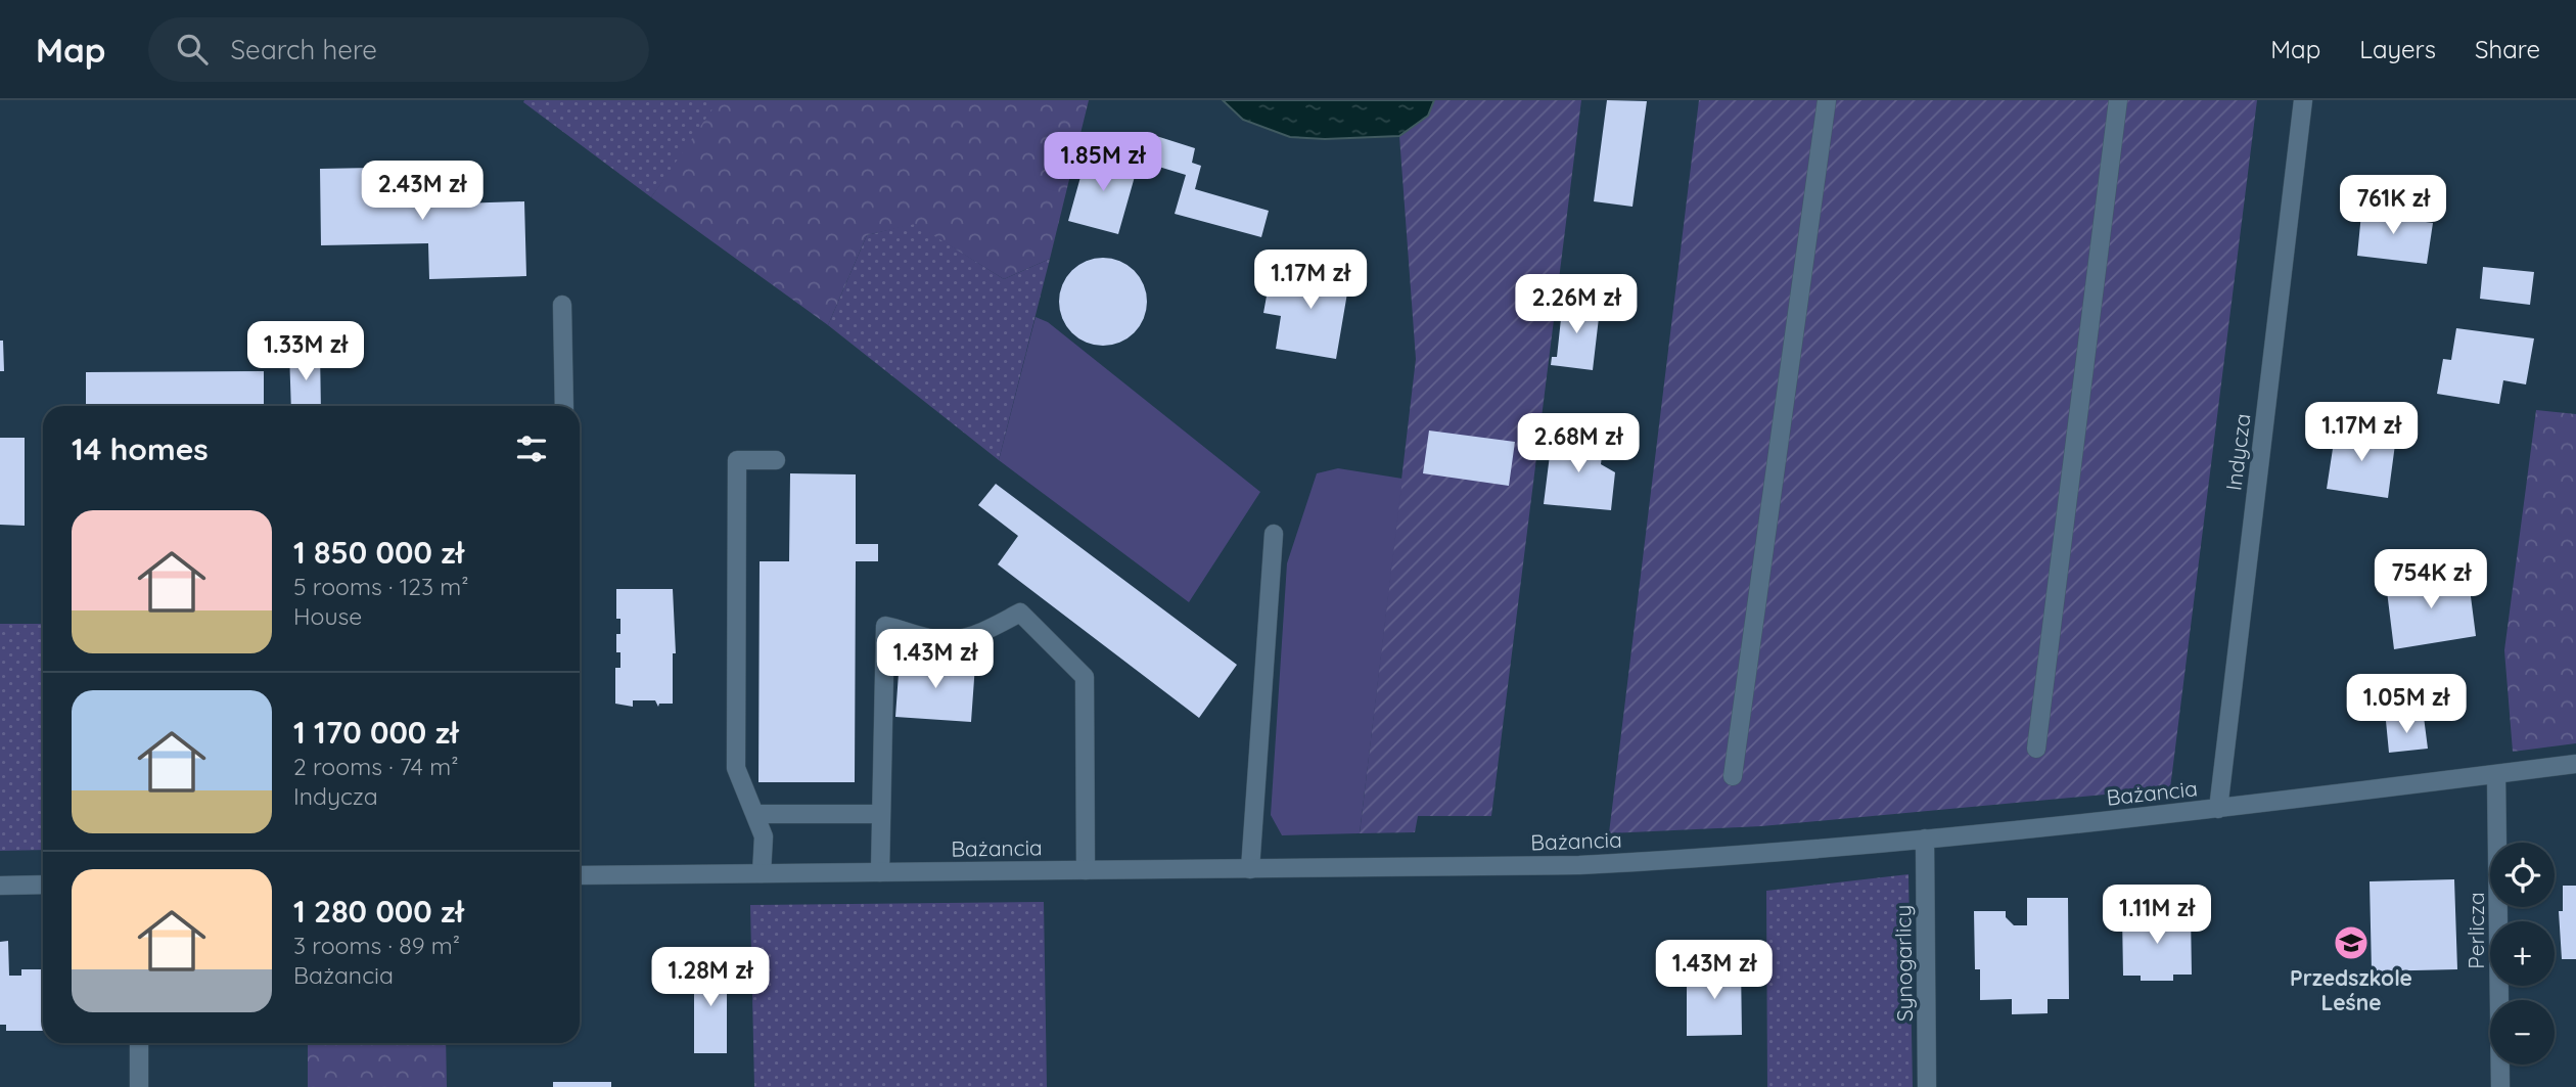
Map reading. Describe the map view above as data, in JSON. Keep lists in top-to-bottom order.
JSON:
{
  "streets": {
    "street": [
      "Indycza",
      "Bażancia",
      "Perlicza",
      "Synogarlicy"
    ]
  },
  "crossings": [
    ["Indycza", "Bażancia"],
    ["Bażancia", "Perlicza"],
    ["Bażancia", "Synogarlicy"]
  ],
  "places": {
    "school or university": ["Przedszkole Leśne"]
  },
  "page": {
    "header": "Map",
    "search": "Search here",
    "nav": ["Map", "Layers", "Share"],
    "price": [
      "1.85M zł",
      "2.43M zł",
      "761K zł",
      "1.17M zł",
      "2.26M zł",
      "1.33M zł",
      "1.17M zł",
      "2.68M zł",
      "754K zł",
      "1.43M zł",
      "1.05M zł",
      "1.11M zł",
      "1.43M zł",
      "1.28M zł"
    ],
    "heading": "14 homes",
    "list": [
      {
        "name": "1 850 000 zł",
        "note": "5 rooms · 123 m² · House"
      },
      {
        "name": "1 170 000 zł",
        "note": "2 rooms · 74 m² · Indycza"
      },
      {
        "name": "1 280 000 zł",
        "note": "3 rooms · 89 m² · Bażancia"
      }
    ],
    "map_buttons": ["+", "−"]
  }
}
